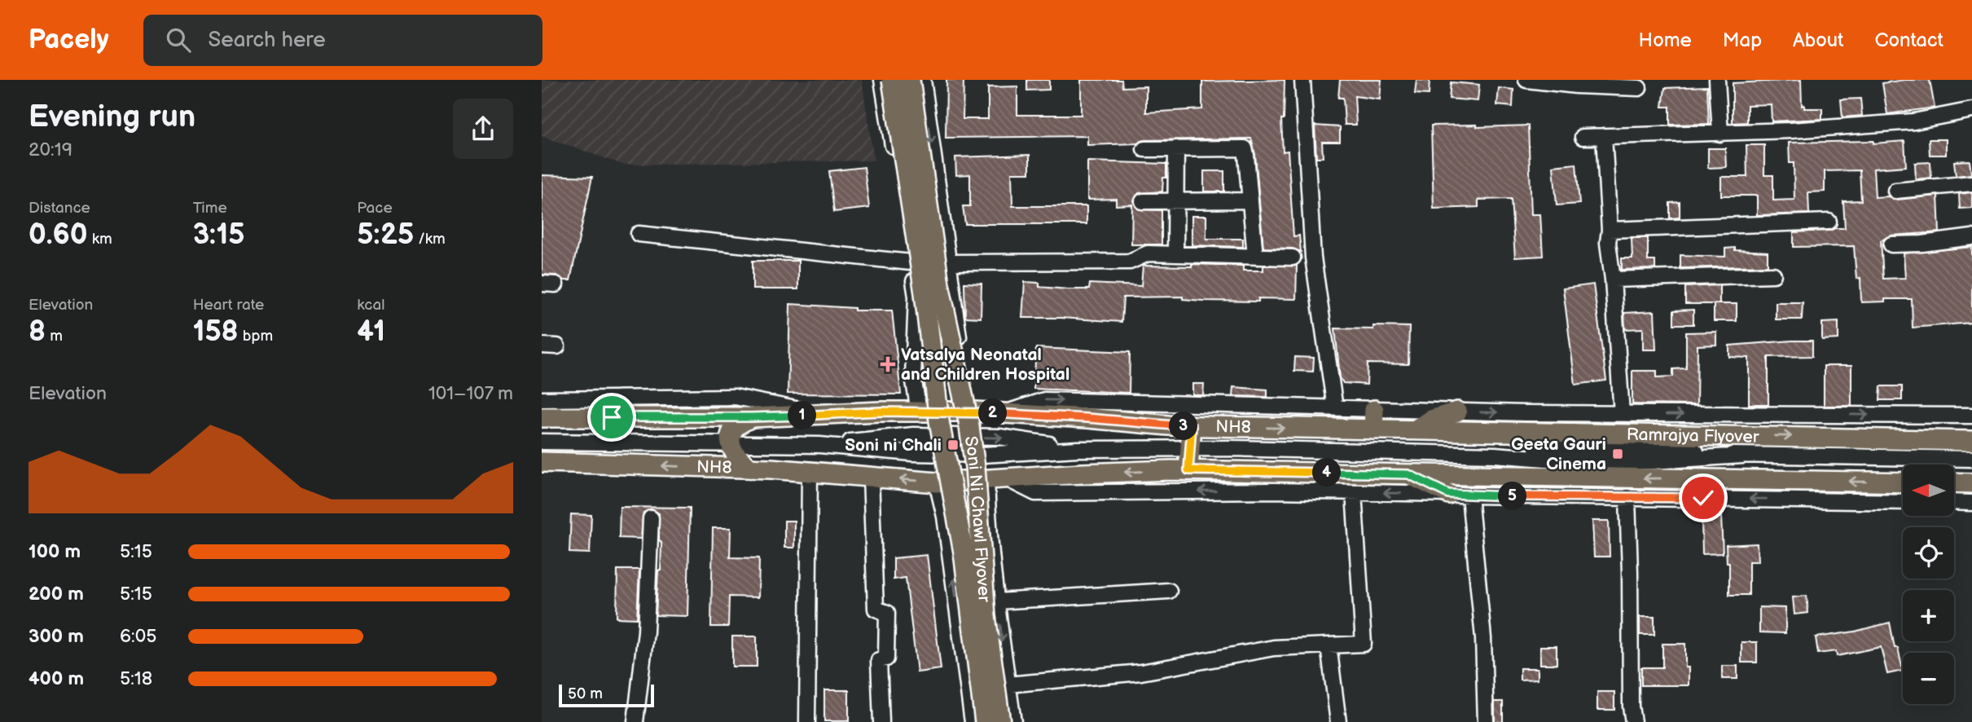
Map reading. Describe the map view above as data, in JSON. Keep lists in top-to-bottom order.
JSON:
{
  "streets": {
    "main road": ["NH8", "Ramrajya Flyover", "Soni Ni Chawl Flyover"]
  },
  "crossings": [
    ["NH8", "Ramrajya Flyover"]
  ],
  "places": {
    "health": ["Vatsalya Neonatal and Children Hospital"],
    "transit": ["Soni ni Chali", "Geeta Gauri Cinema"]
  },
  "scale_bar": "50 m",
  "north": "left",
  "page": {
    "header": "Pacely",
    "search": "Search here",
    "nav": [
      "Home",
      "Map",
      "About",
      "Contact"
    ],
    "heading": ["Evening run", "20:19"],
    "stats": [
      ["Distance", "0.60 km"],
      ["Time", "3:15"],
      ["Pace", "5:25 /km"],
      ["Elevation", "8 m"],
      ["Heart rate", "158 bpm"],
      ["kcal", "41"]
    ],
    "chart": ["Elevation", "101–107 m"],
    "pins": [
      "2",
      "1",
      "3",
      "4",
      "5"
    ],
    "map_buttons": ["+", "−"],
    "list": [
      {
        "name": "100 m",
        "note": "5:15"
      },
      {
        "name": "200 m",
        "note": "5:15"
      },
      {
        "name": "300 m",
        "note": "6:05"
      },
      {
        "name": "400 m",
        "note": "5:18"
      }
    ],
    "scale": "50 m"
  }
}
